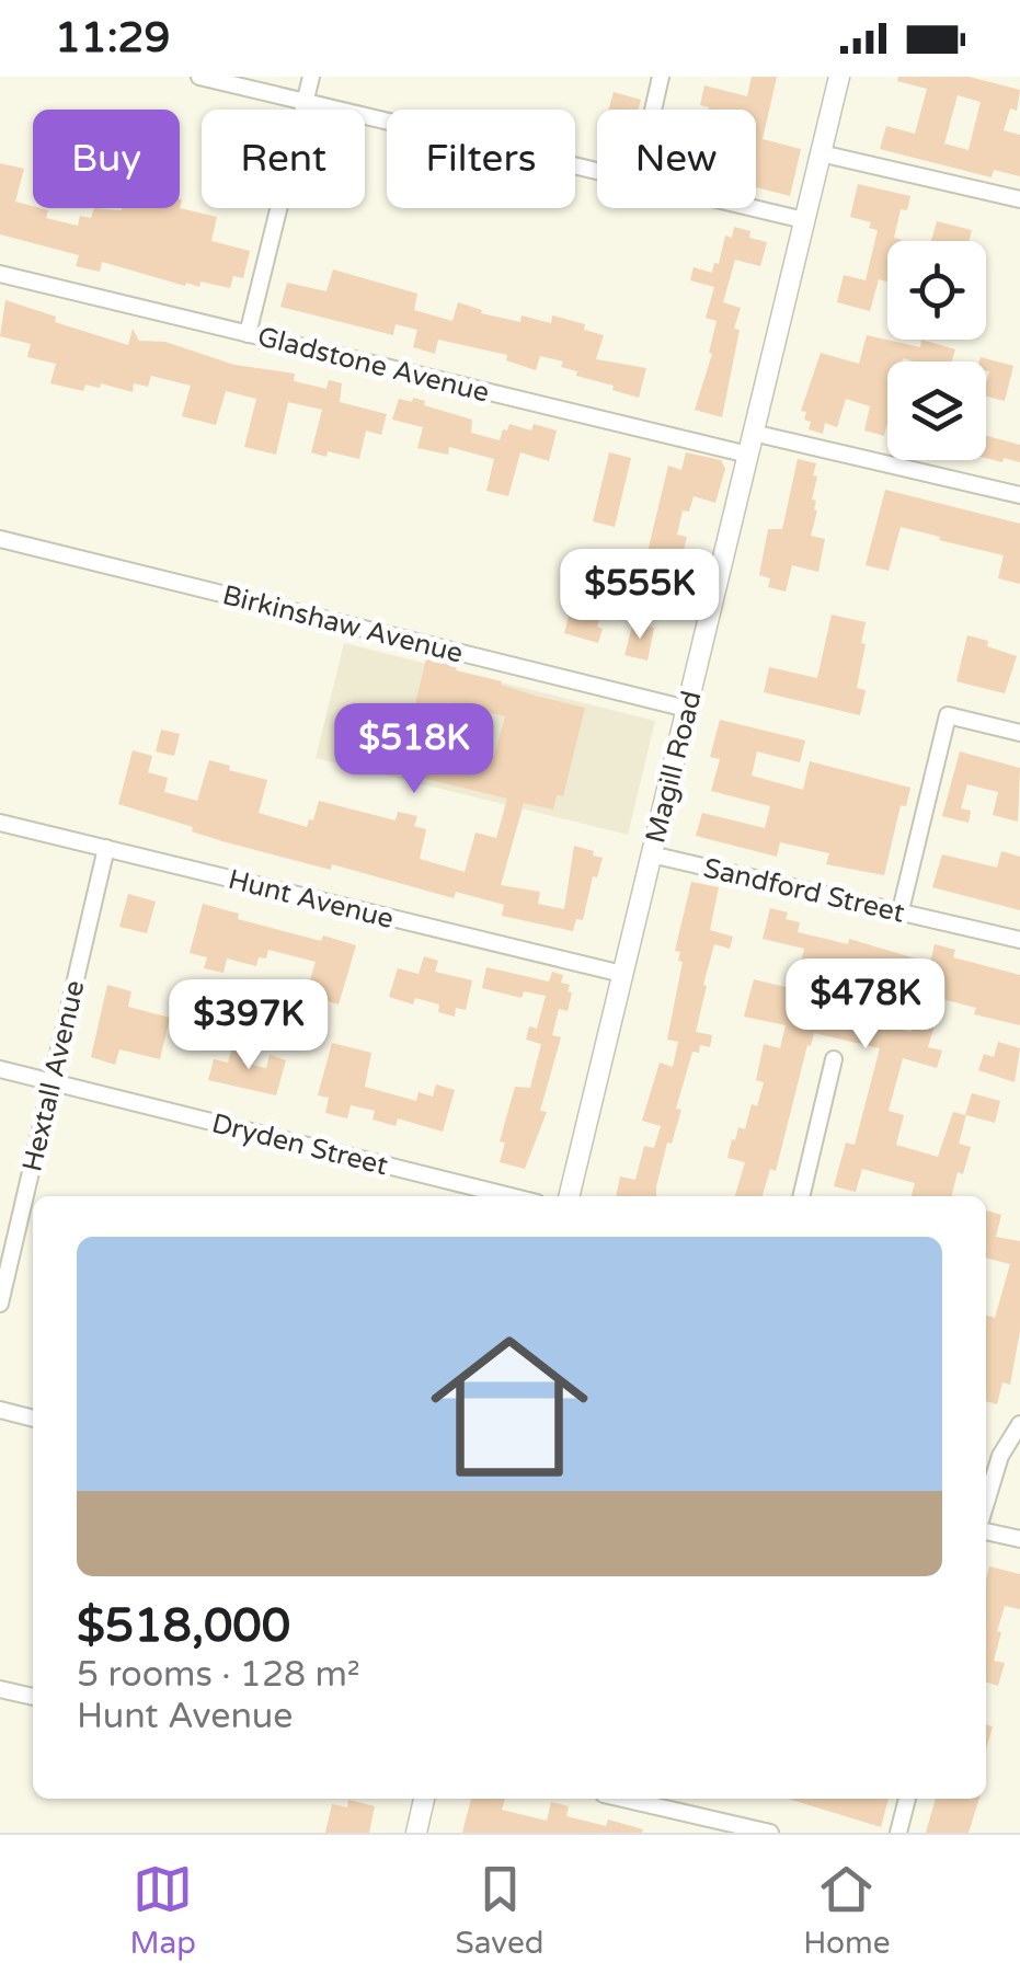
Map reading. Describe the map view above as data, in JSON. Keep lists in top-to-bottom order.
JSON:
{
  "streets": {
    "main road": ["Magill Road"],
    "street": [
      "Gladstone Avenue",
      "Birkinshaw Avenue",
      "Sandford Street",
      "Hunt Avenue",
      "Hextall Avenue",
      "Dryden Street"
    ]
  },
  "crossings": [
    ["Gladstone Avenue", "Magill Road"],
    ["Birkinshaw Avenue", "Magill Road"],
    ["Magill Road", "Sandford Street"],
    ["Magill Road", "Hunt Avenue"],
    ["Hunt Avenue", "Hextall Avenue"],
    ["Hextall Avenue", "Dryden Street"]
  ],
  "page": {
    "status": "11:29",
    "chip": [
      "Buy",
      "Rent",
      "Filters",
      "New"
    ],
    "price": [
      "$555K",
      "$518K",
      "$478K",
      "$397K"
    ],
    "list": [
      {
        "name": "$518,000",
        "note": "5 rooms · 128 m² · Hunt Avenue"
      }
    ],
    "tabs": ["Map", "Saved", "Home"]
  }
}
